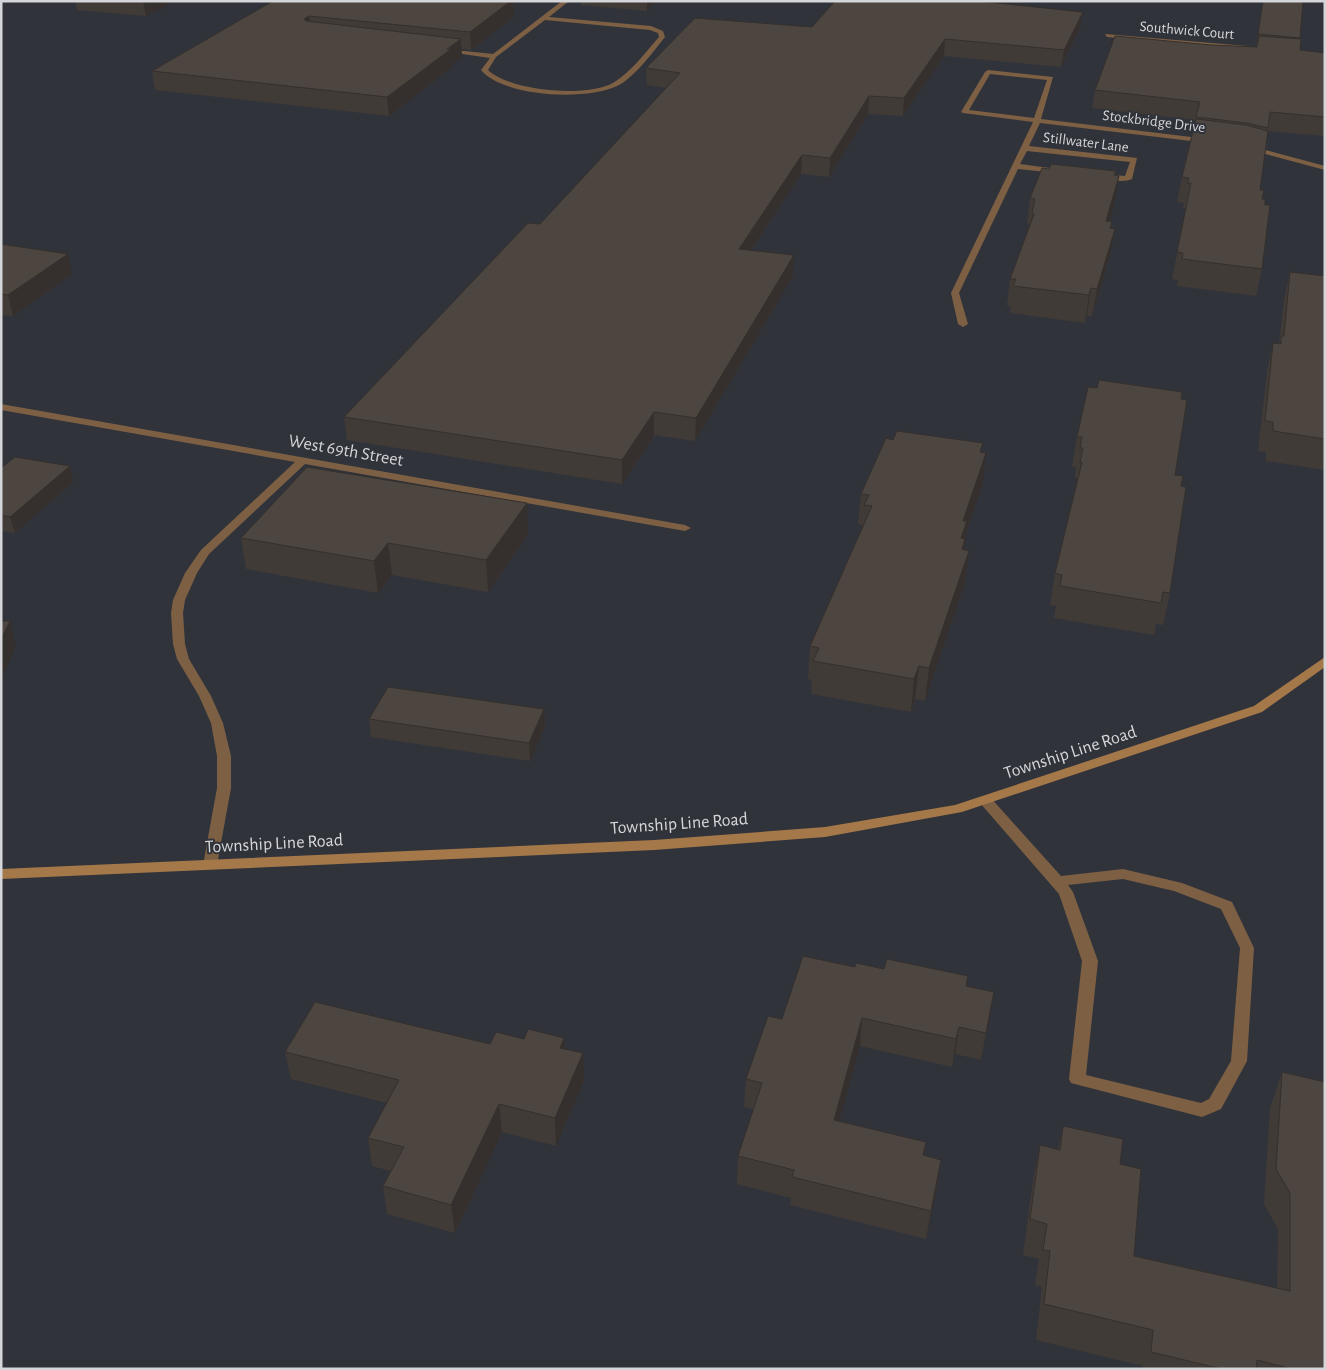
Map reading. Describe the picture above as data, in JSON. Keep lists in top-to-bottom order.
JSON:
{
  "streets": {
    "main road": ["Township Line Road"],
    "street": [
      "Southwick Court",
      "Stockbridge Drive",
      "Stillwater Lane",
      "West 69th Street"
    ]
  },
  "crossings": [
    ["Stockbridge Drive", "Stillwater Lane"]
  ]
}
